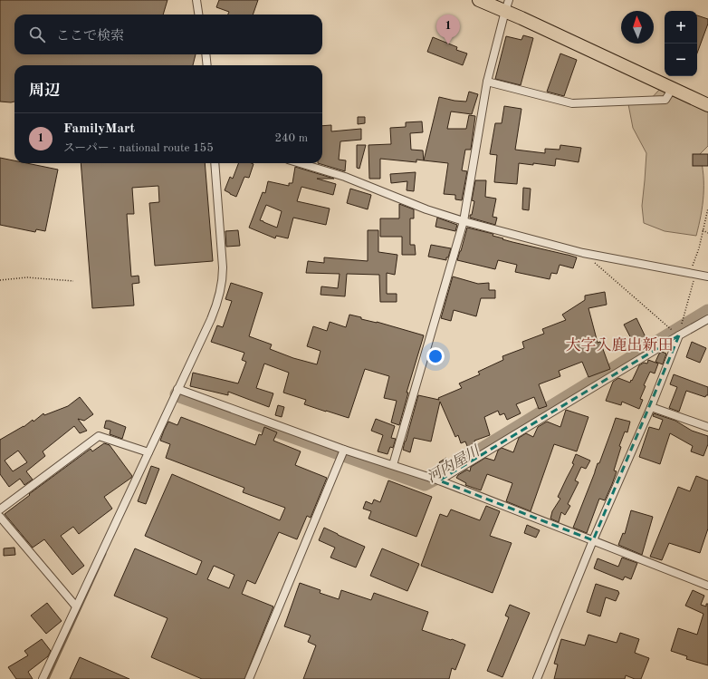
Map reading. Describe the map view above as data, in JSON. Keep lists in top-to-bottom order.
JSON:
{
  "districts": ["大字入鹿出新田"],
  "water": ["河内屋川"],
  "north": "top",
  "page": {
    "map_buttons": ["+", "−"],
    "pins": "1",
    "search": "ここで検索",
    "heading": "周辺",
    "list": [
      {
        "mark": "1",
        "name": "FamilyMart",
        "note": "スーパー · national route 155",
        "value": "240 m"
      }
    ]
  }
}
